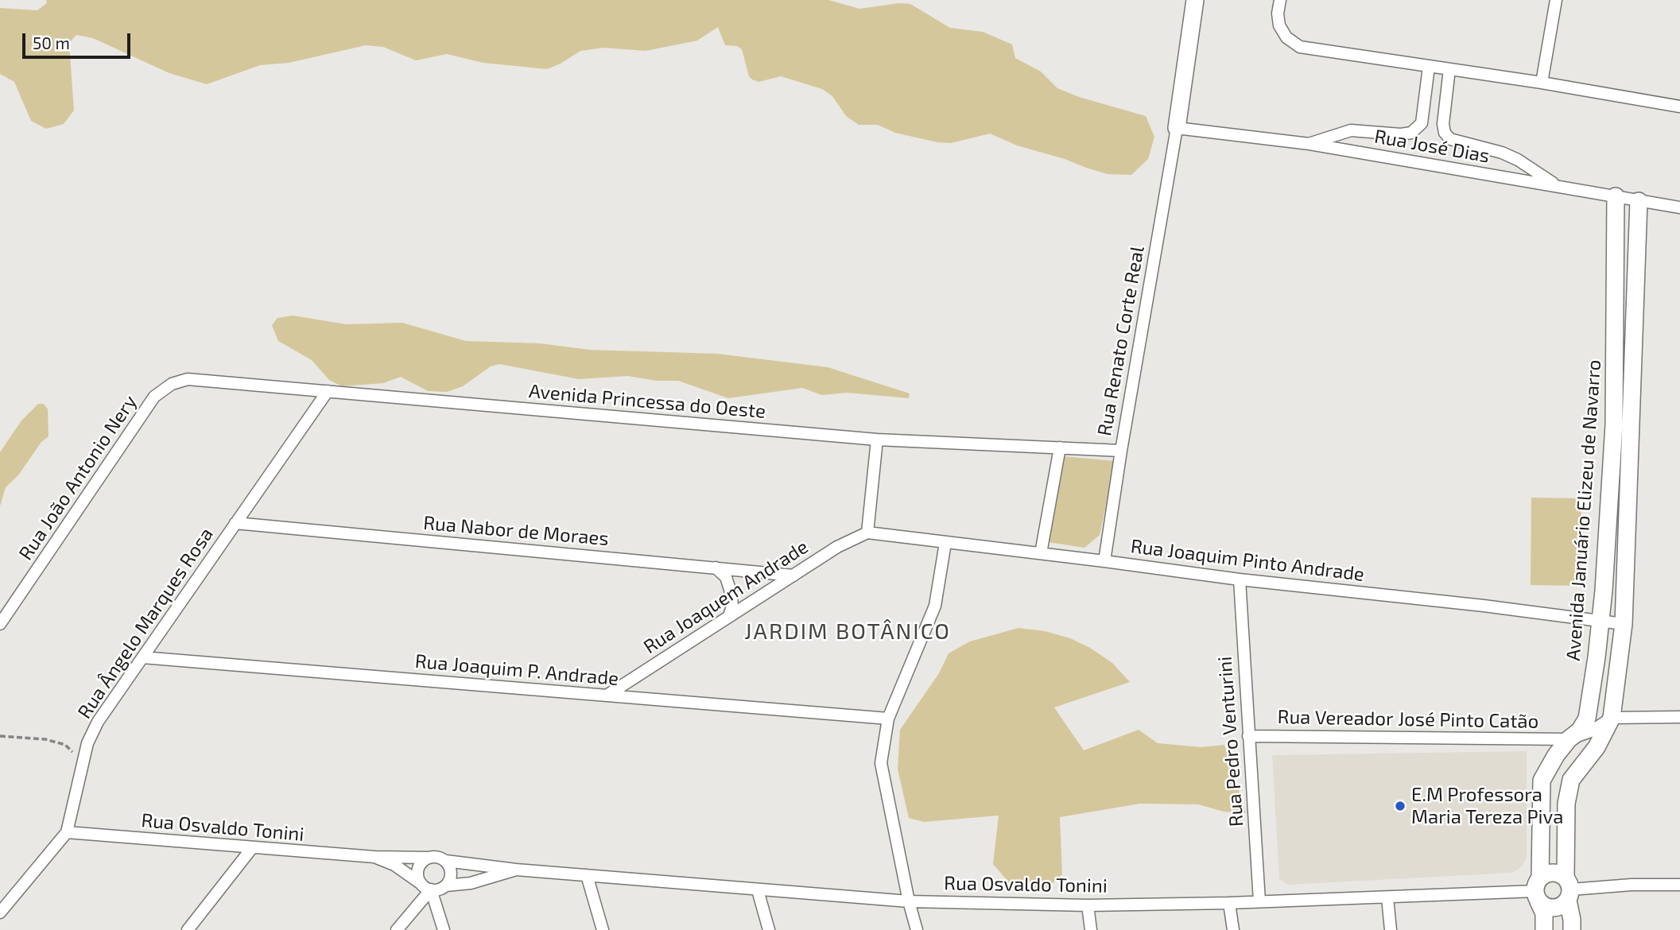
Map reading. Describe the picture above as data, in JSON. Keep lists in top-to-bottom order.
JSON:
{
  "streets": {
    "street": [
      "Rua José Dias",
      "Rua Renato Corte Real",
      "Avenida Princessa do Oeste",
      "Rua João Antonio Nery",
      "Avenida Januário Elizeu de Navarro",
      "Rua Nabor de Moraes",
      "Rua Joaquim Pinto Andrade",
      "Rua Joaquem Andrade",
      "Rua Ângelo Marques Rosa",
      "Rua Joaquim P. Andrade",
      "Rua Vereador José Pinto Catão",
      "Rua Pedro Venturini",
      "Rua Osvaldo Tonini"
    ]
  },
  "crossings": [
    ["Rua José Dias", "Rua Renato Corte Real"],
    ["Rua José Dias", "Avenida Januário Elizeu de Navarro"],
    ["Rua Renato Corte Real", "Avenida Princessa do Oeste"],
    ["Rua Renato Corte Real", "Rua Joaquim Pinto Andrade"],
    ["Avenida Princessa do Oeste", "Rua João Antonio Nery"],
    ["Avenida Princessa do Oeste", "Rua Ângelo Marques Rosa"],
    ["Avenida Januário Elizeu de Navarro", "Rua Joaquim Pinto Andrade"],
    ["Avenida Januário Elizeu de Navarro", "Rua Vereador José Pinto Catão"],
    ["Avenida Januário Elizeu de Navarro", "Rua Osvaldo Tonini"],
    ["Rua Nabor de Moraes", "Rua Joaquem Andrade"],
    ["Rua Nabor de Moraes", "Rua Ângelo Marques Rosa"],
    ["Rua Joaquim Pinto Andrade", "Rua Joaquem Andrade"],
    ["Rua Joaquim Pinto Andrade", "Rua Pedro Venturini"],
    ["Rua Joaquem Andrade", "Rua Joaquim P. Andrade"],
    ["Rua Ângelo Marques Rosa", "Rua Joaquim P. Andrade"],
    ["Rua Ângelo Marques Rosa", "Rua Osvaldo Tonini"],
    ["Rua Vereador José Pinto Catão", "Rua Pedro Venturini"],
    ["Rua Pedro Venturini", "Rua Osvaldo Tonini"]
  ],
  "districts": ["JARDIM BOTÂNICO"],
  "places": ["E.M Professora Maria Tereza Piva"],
  "scale_bar": "50 m"
}
